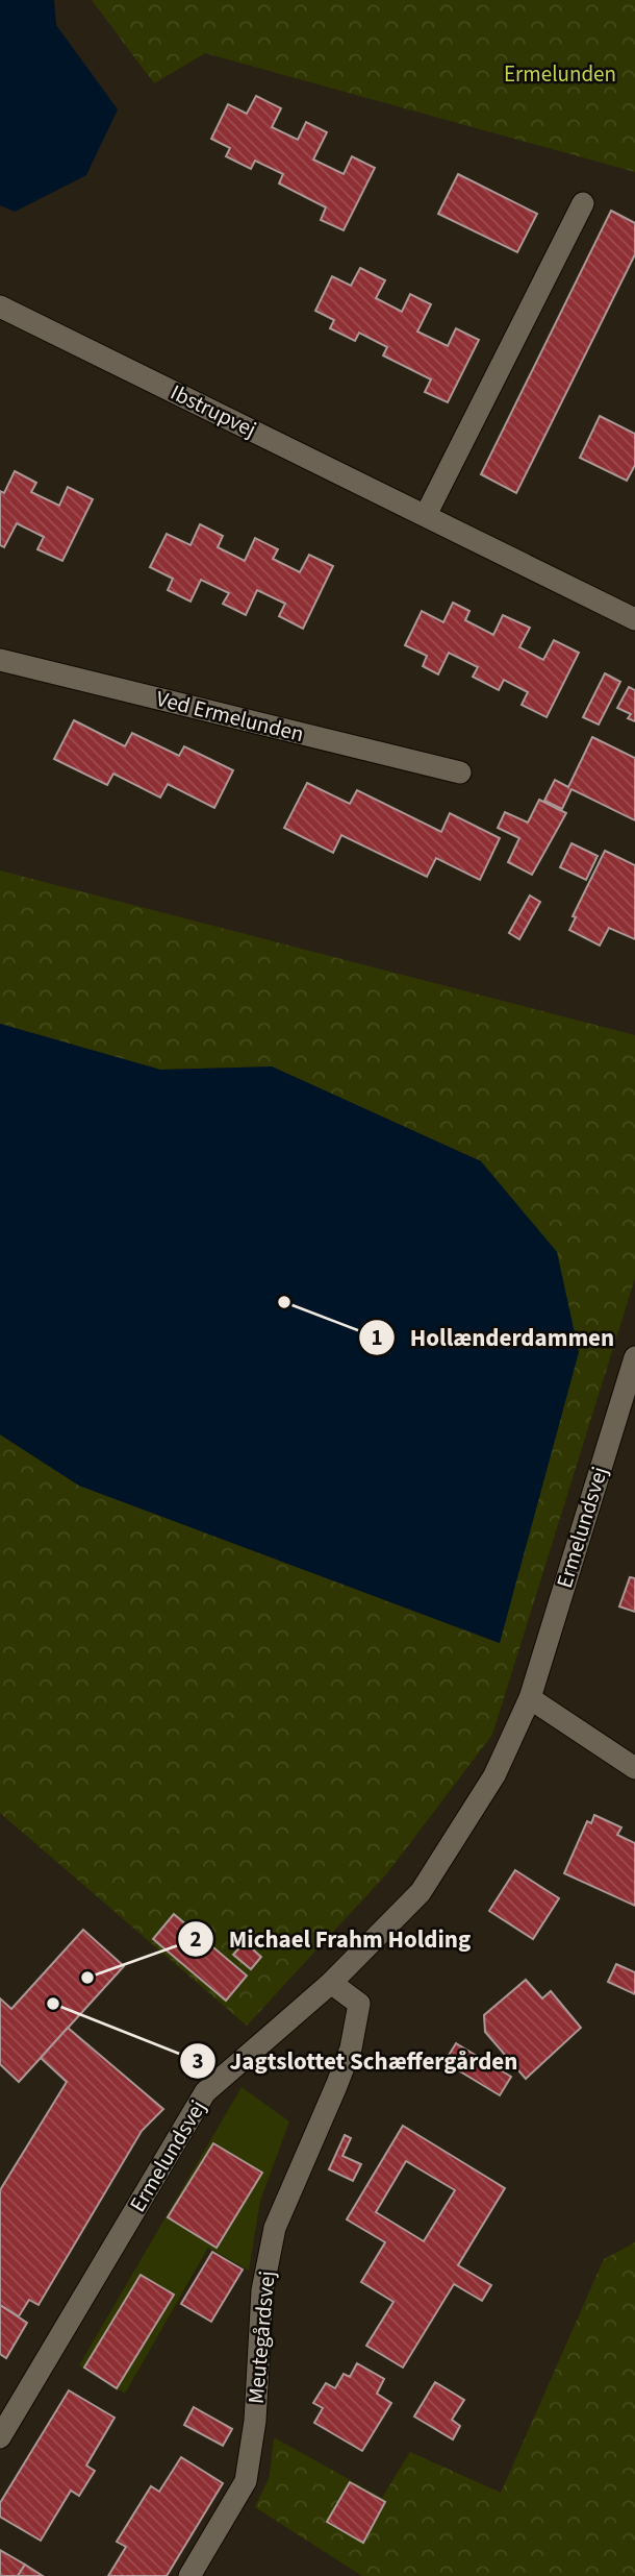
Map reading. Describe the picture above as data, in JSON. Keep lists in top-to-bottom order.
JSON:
{
  "streets": {
    "street": [
      "Ibstrupvej",
      "Ved Ermelunden",
      "Ermelundsvej",
      "Meutegårdsvej"
    ]
  },
  "crossings": [
    ["Ermelundsvej", "Meutegårdsvej"]
  ],
  "parks": ["Ermelunden"],
  "places": ["Hollænderdammen", "Michael Frahm Holding", "Jagtslottet Schæffergården"]
}
